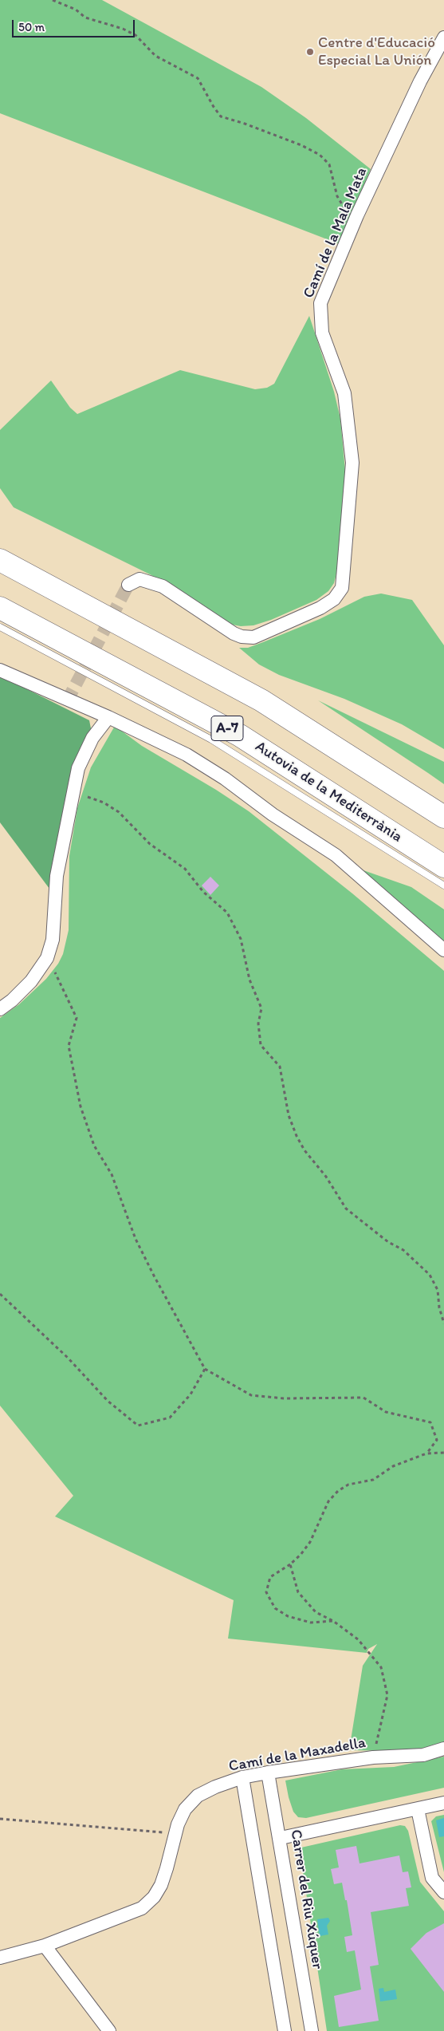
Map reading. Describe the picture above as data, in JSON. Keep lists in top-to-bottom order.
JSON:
{
  "streets": {
    "highway": ["A-7", "Autovia de la Mediterrània"],
    "street": ["Camí de la Mala Mata", "Camí de la Maxadella", "Carrer del Riu Xúquer"]
  },
  "crossings": [
    ["Camí de la Maxadella", "Carrer del Riu Xúquer"]
  ],
  "places": ["Centre d'Educació Especial La Unión"],
  "scale_bar": "50 m"
}
